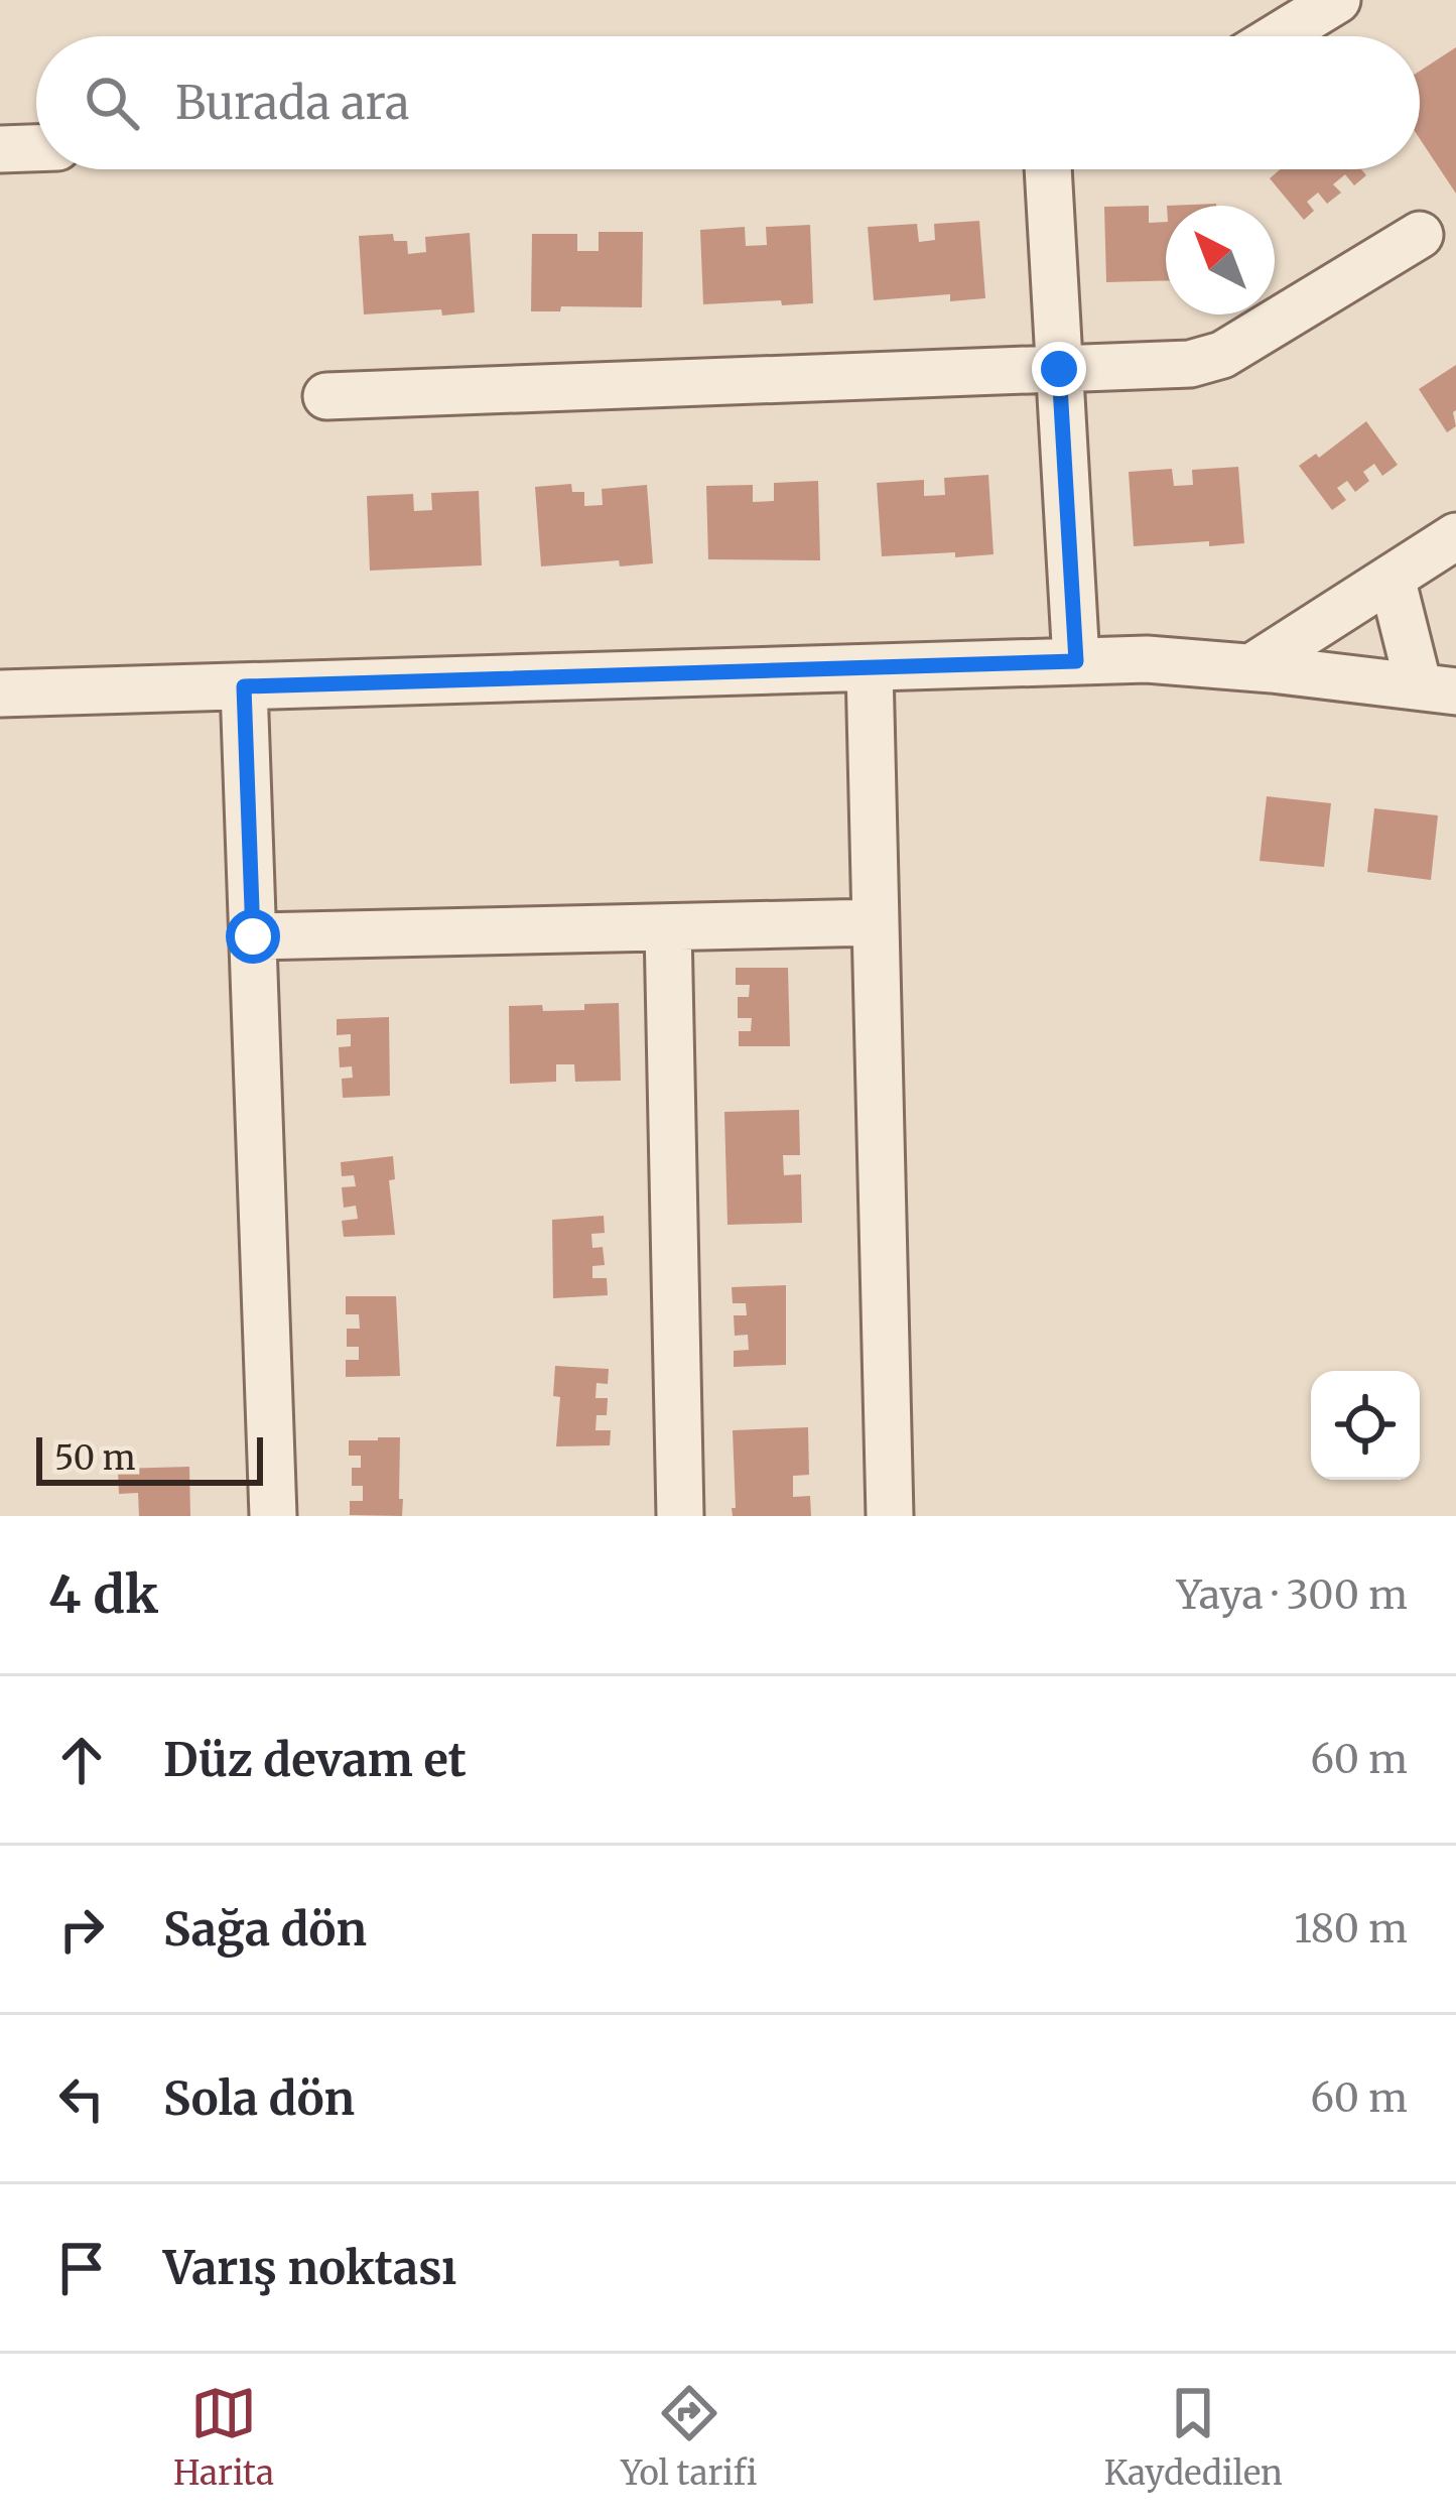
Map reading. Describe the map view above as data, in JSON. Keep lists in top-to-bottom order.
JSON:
{
  "scale_bar": "50 m",
  "north": "top left",
  "page": {
    "search": "Burada ara",
    "scale": "50 m",
    "heading": ["4 dk", "Yaya · 300 m"],
    "list": [
      ["Düz devam et", "60 m"],
      ["Sağa dön", "180 m"],
      ["Sola dön", "60 m"],
      "Varış noktası"
    ],
    "nav": ["Harita", "Yol tarifi", "Kaydedilen"]
  }
}
